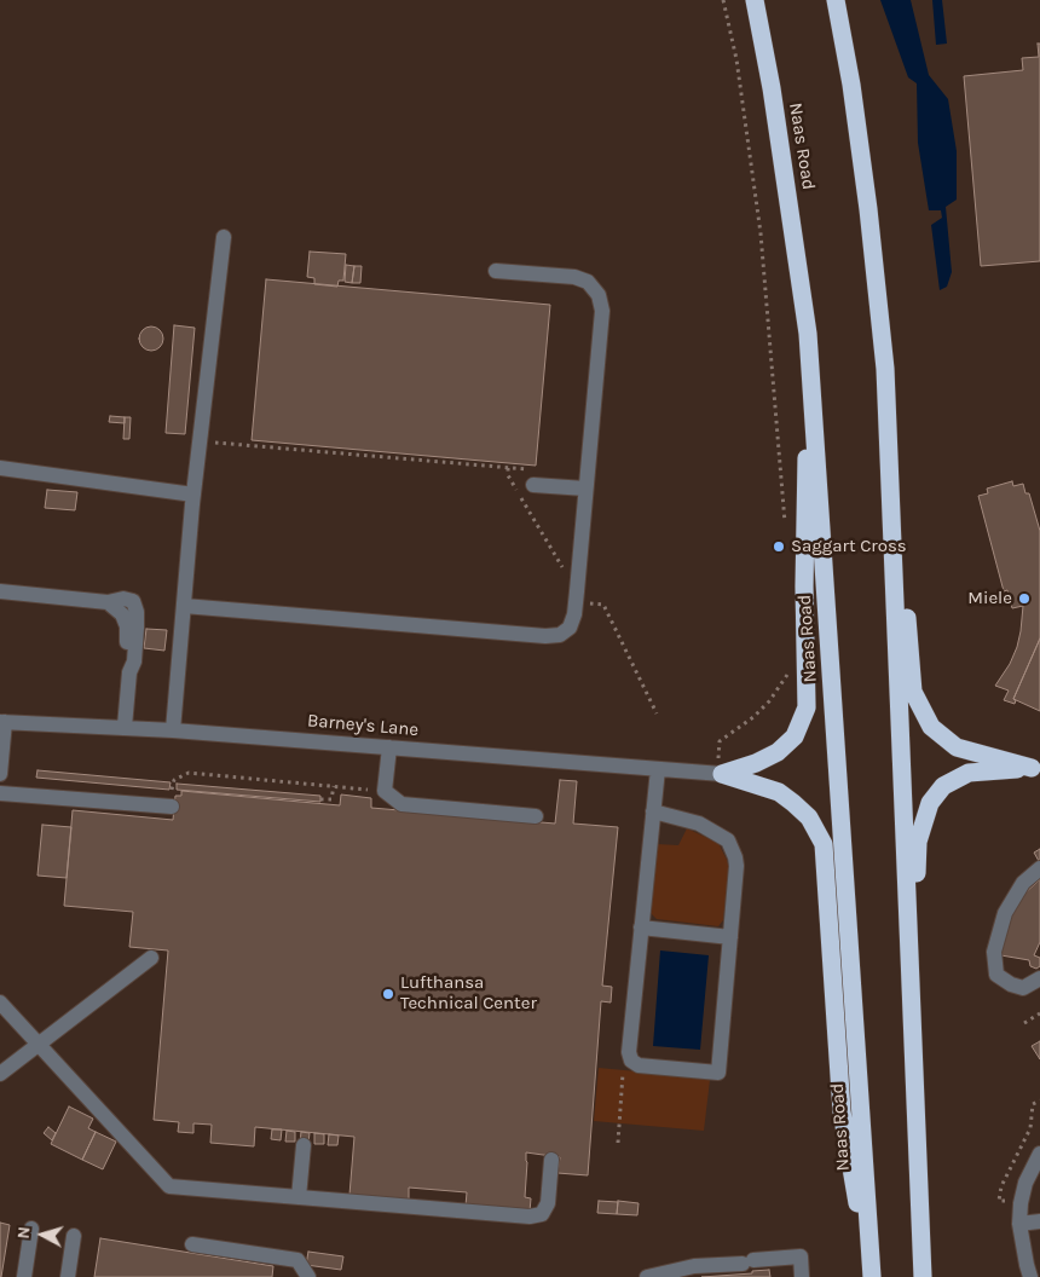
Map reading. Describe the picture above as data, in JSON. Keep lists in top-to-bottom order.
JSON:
{
  "streets": {
    "highway": ["Naas Road"],
    "street": ["Barney's Lane"]
  },
  "places": ["Saggart Cross", "Miele", "Lufthansa Technical Center"],
  "north": "left"
}
